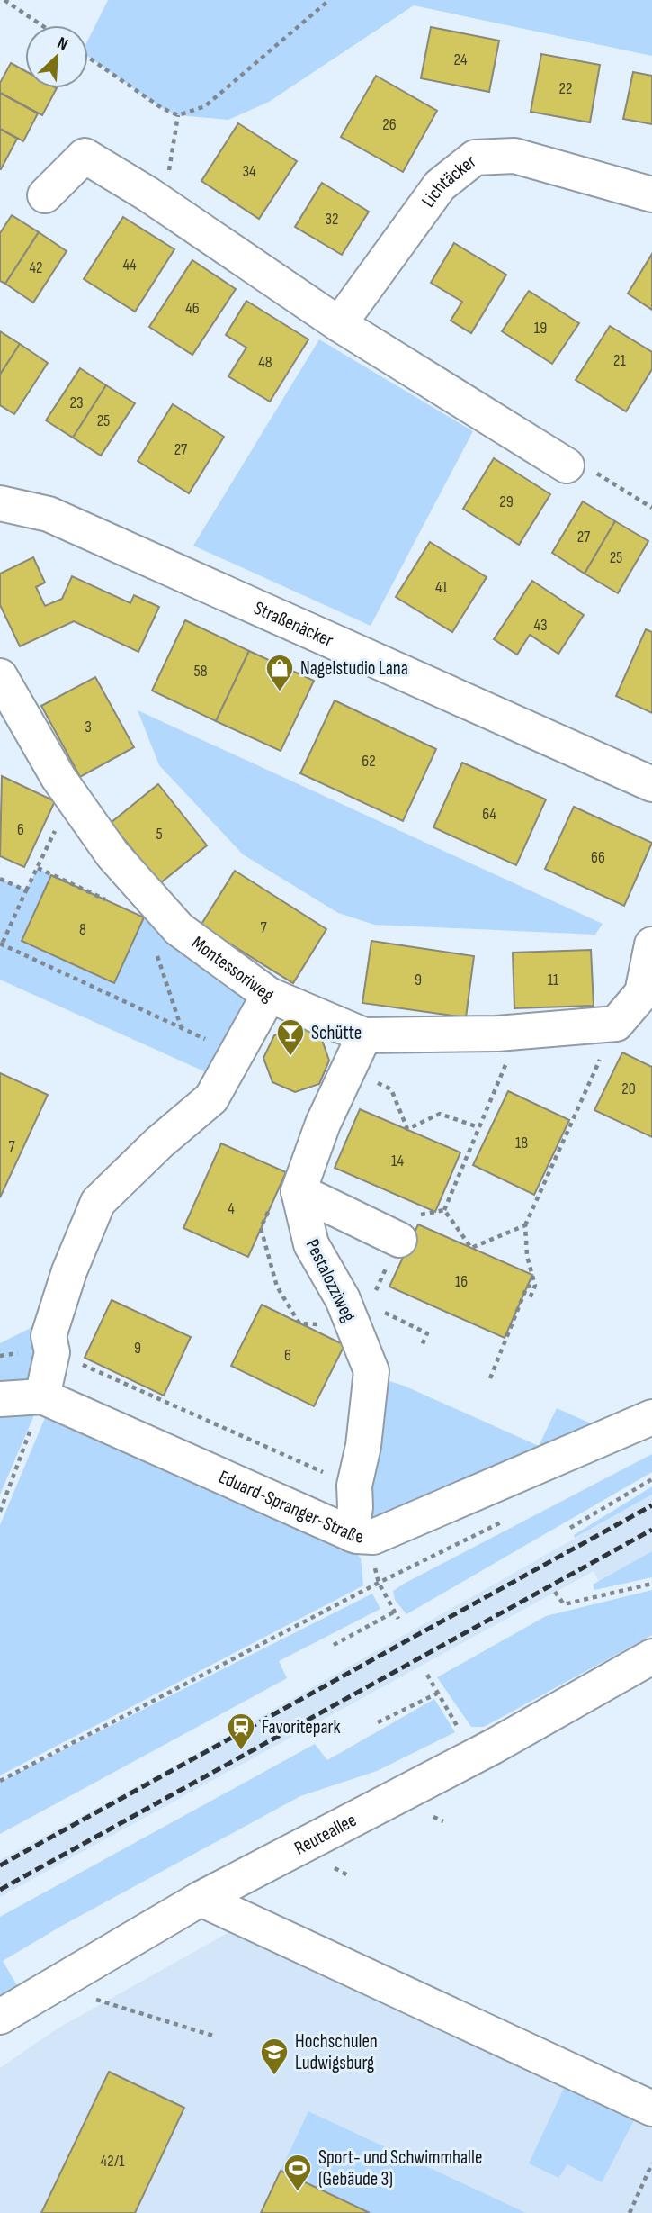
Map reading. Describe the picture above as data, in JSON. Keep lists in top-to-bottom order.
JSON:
{
  "streets": {
    "street": [
      "Lichtäcker",
      "Straßenäcker",
      "Montessoriweg",
      "Pestalozziweg",
      "Eduard-Spranger-Straße",
      "Reuteallee"
    ]
  },
  "crossings": [
    ["Pestalozziweg", "Eduard-Spranger-Straße"]
  ],
  "places": {
    "shop": ["Nagelstudio Lana"],
    "bar": ["Schütte"],
    "station": ["Favoritepark"],
    "school or university": ["Hochschulen Ludwigsburg"],
    "sports": ["Sport- und Schwimmhalle (Gebäude 3)"]
  },
  "house_numbers": [
    "24",
    "22",
    "26",
    "34",
    "32",
    "44",
    "42",
    "46",
    "19",
    "21",
    "48",
    "23",
    "25",
    "27",
    "29",
    "27",
    "25",
    "41",
    "43",
    "58",
    "3",
    "62",
    "64",
    "6",
    "5",
    "66",
    "7",
    "8",
    "9",
    "11",
    "20",
    "18",
    "7",
    "14",
    "4",
    "16",
    "9",
    "6",
    "42/1"
  ],
  "north": "top right"
}
